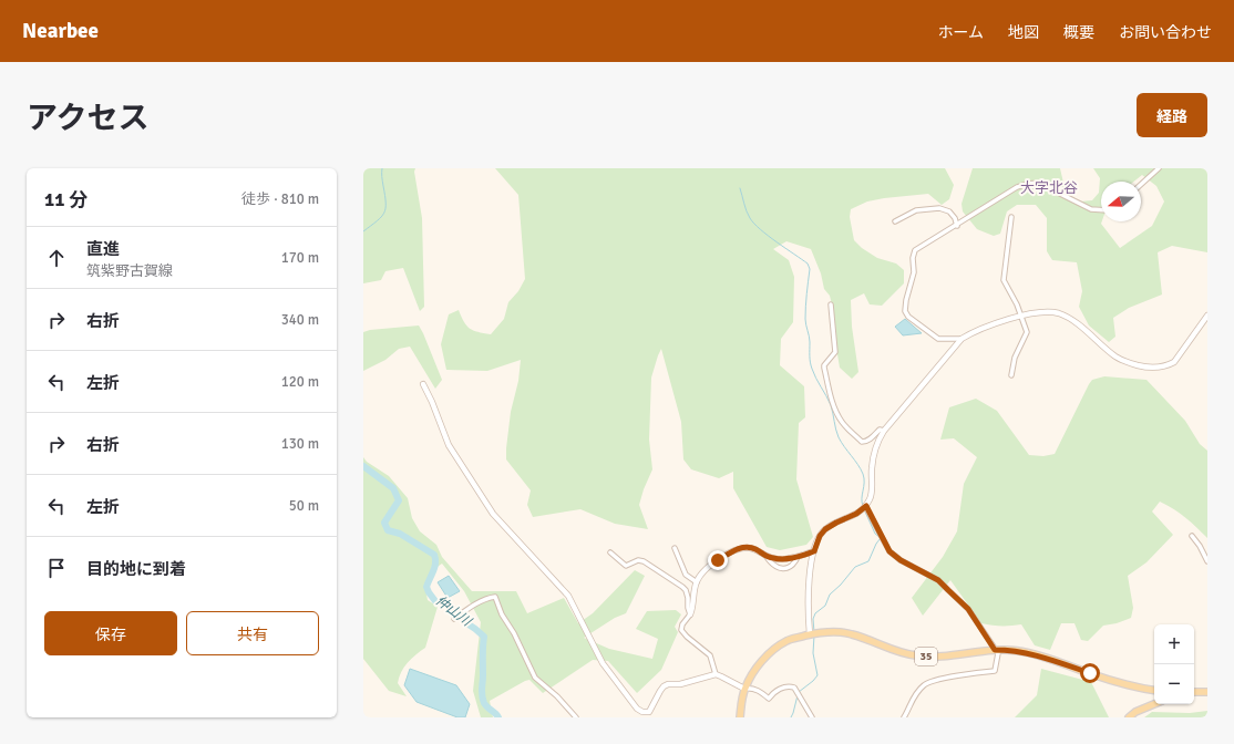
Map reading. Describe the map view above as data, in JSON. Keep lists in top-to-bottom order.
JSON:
{
  "streets": {
    "main road": ["35"]
  },
  "districts": ["大字北谷"],
  "water": ["仲山川"],
  "north": "left",
  "page": {
    "header": "Nearbee",
    "nav": [
      "ホーム",
      "地図",
      "概要",
      "お問い合わせ"
    ],
    "title": "アクセス",
    "buttons": [
      "経路",
      ["保存", "共有"]
    ],
    "heading": ["11 分", "徒歩 · 810 m"],
    "list": [
      ["直進", "筑紫野古賀線", "170 m"],
      ["右折", "340 m"],
      ["左折", "120 m"],
      ["右折", "130 m"],
      ["左折", "50 m"],
      "目的地に到着"
    ],
    "map_buttons": ["+", "−"]
  }
}
